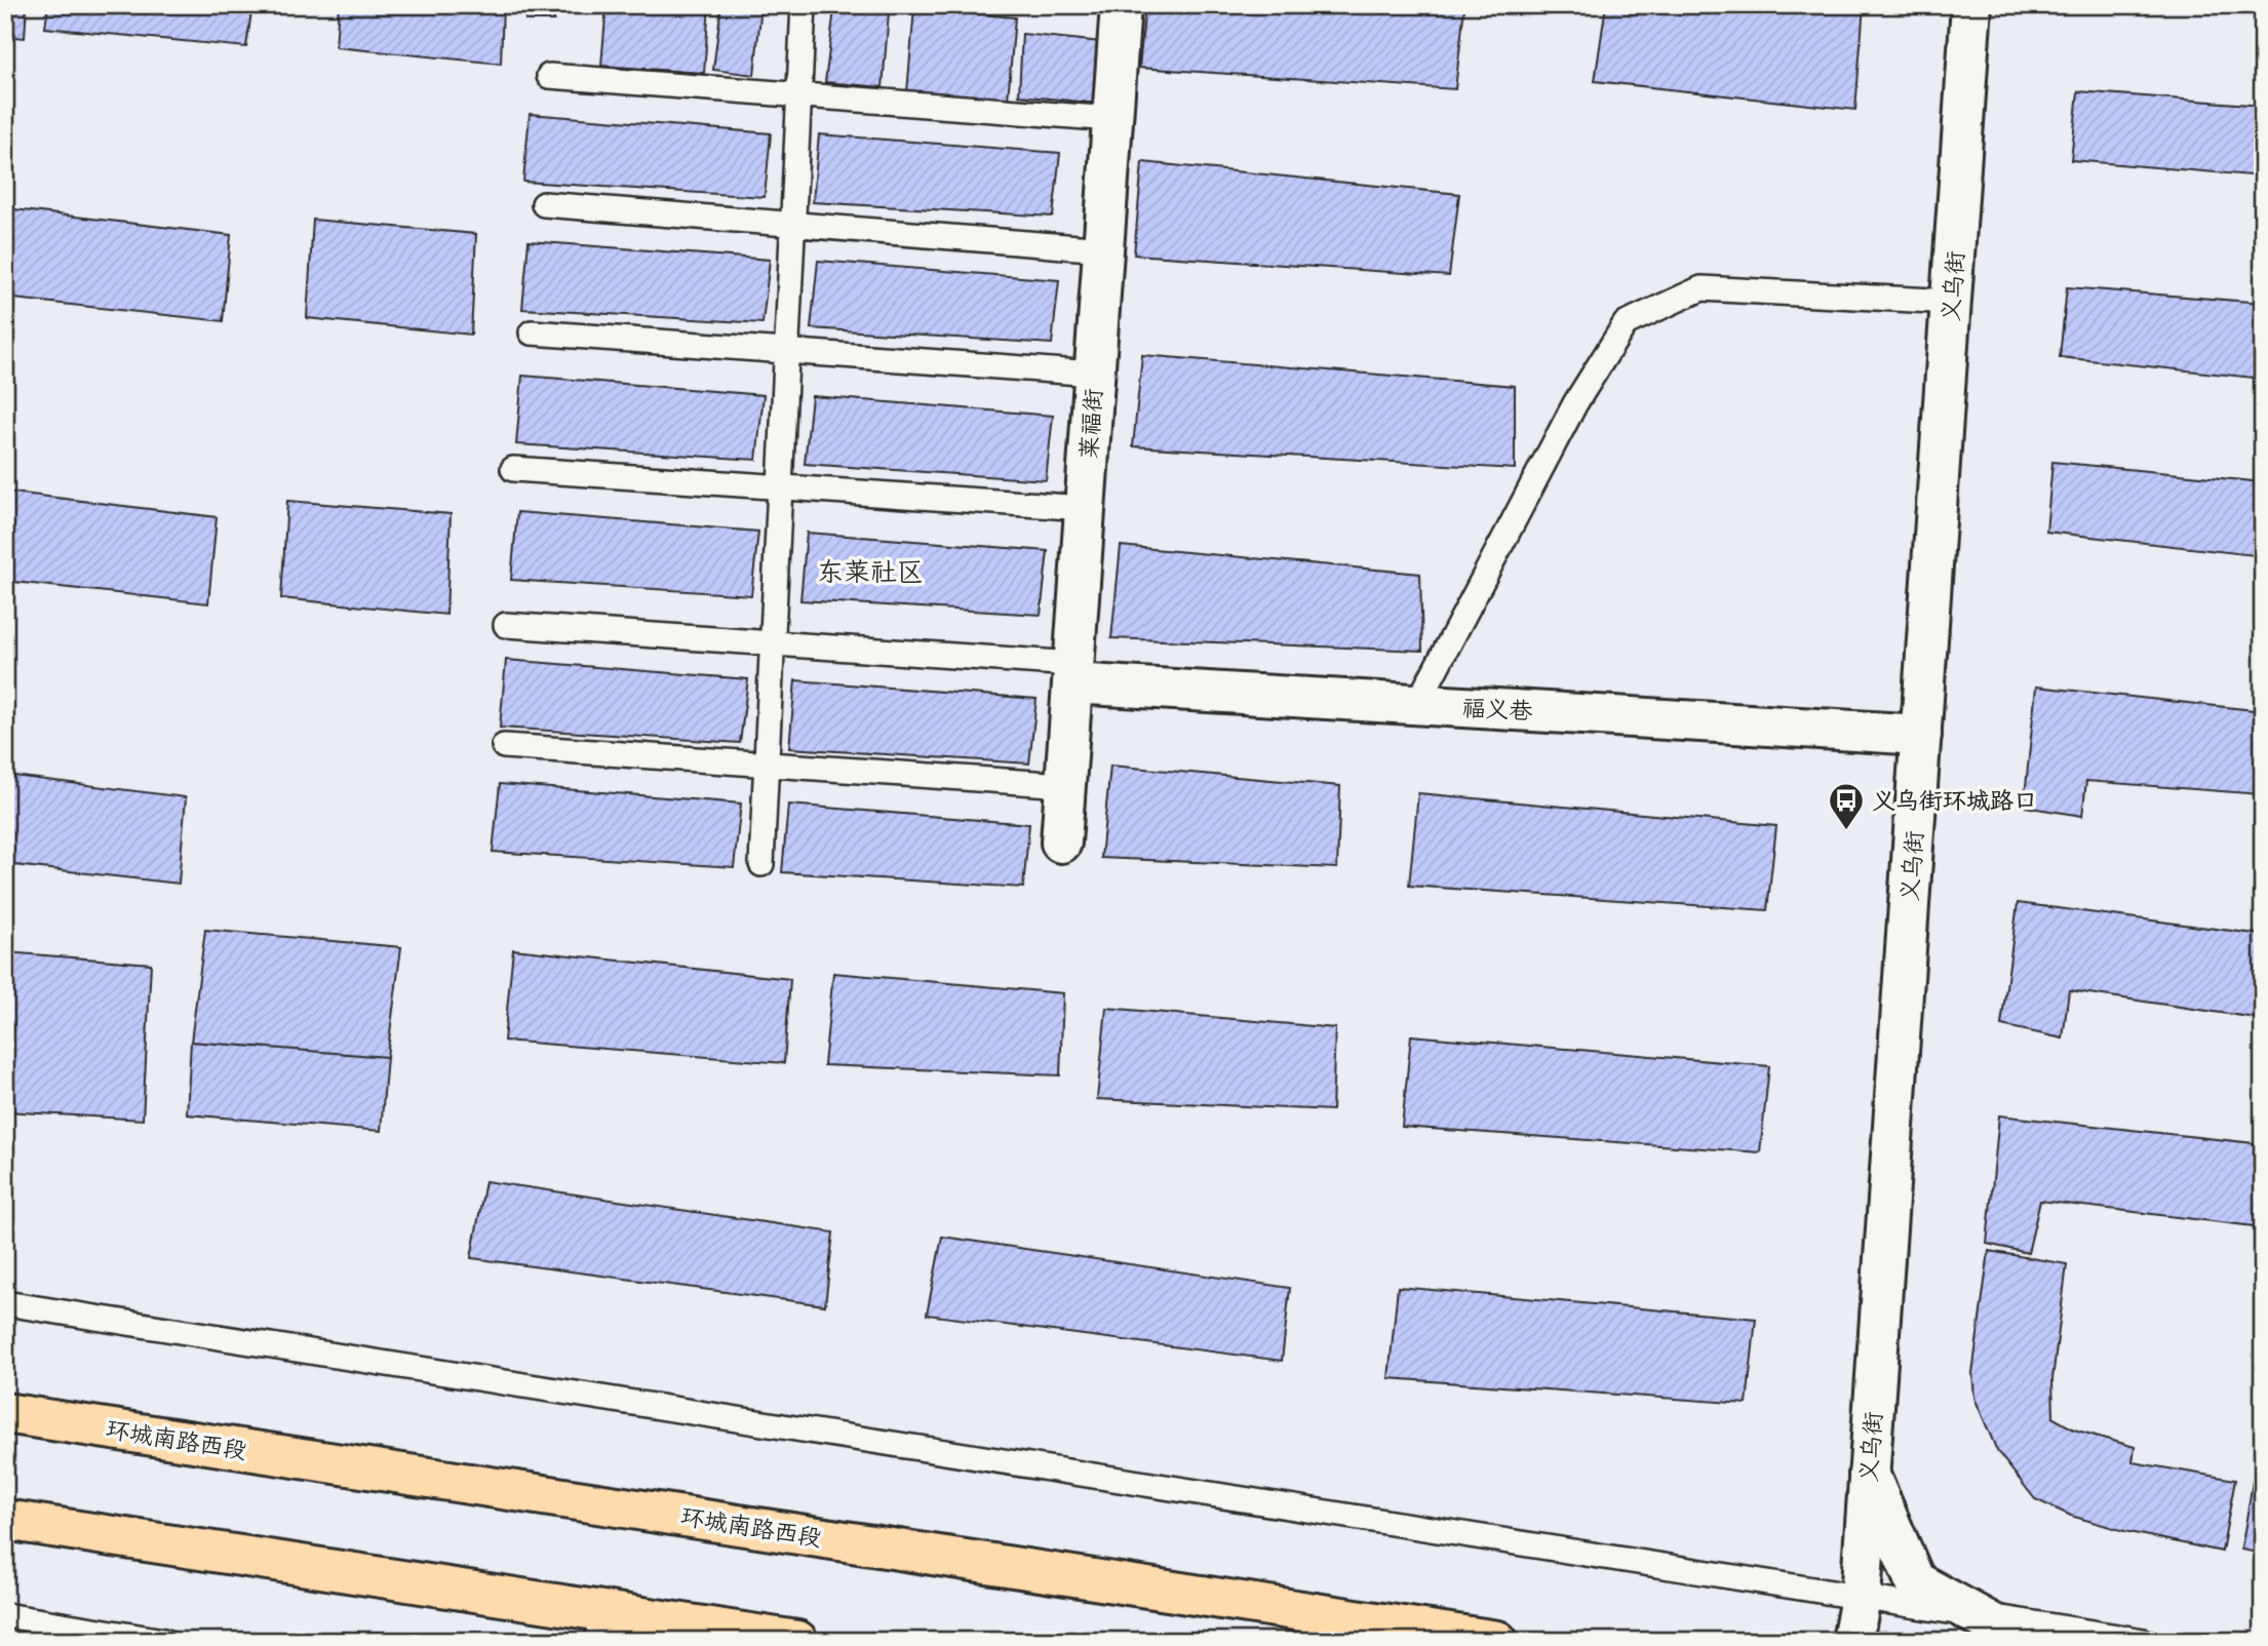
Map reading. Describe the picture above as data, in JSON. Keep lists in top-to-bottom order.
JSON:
{
  "streets": {
    "main road": ["环城南路西段"],
    "street": ["义乌街", "莱福街", "福义巷"]
  },
  "crossings": [
    ["义乌街", "福义巷"],
    ["莱福街", "福义巷"]
  ],
  "districts": ["东莱社区"],
  "places": {
    "bus stop": ["义乌街环城路口"]
  }
}
